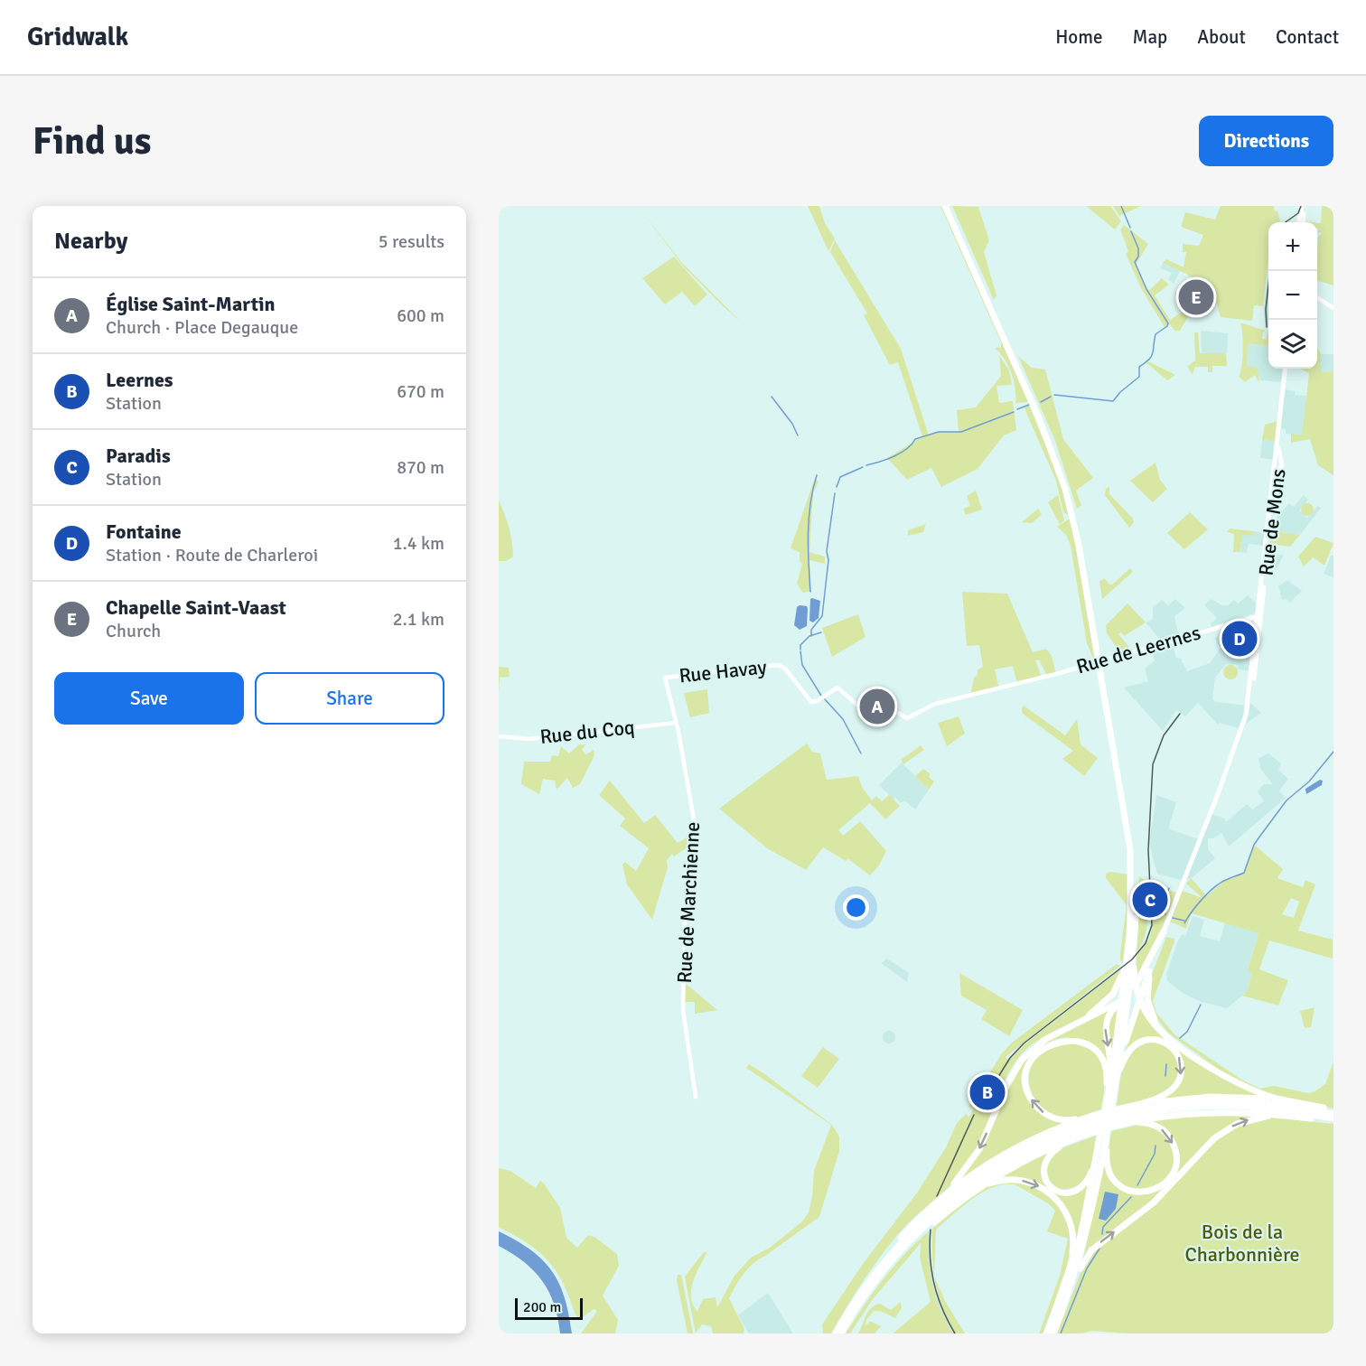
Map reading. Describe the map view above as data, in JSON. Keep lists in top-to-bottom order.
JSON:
{
  "streets": {
    "main road": ["Rue de Mons"],
    "street": [
      "Rue de Leernes",
      "Rue Havay",
      "Rue du Coq",
      "Rue de Marchienne"
    ]
  },
  "crossings": [
    ["Rue de Mons", "Rue de Leernes"],
    ["Rue de Leernes", "Rue Havay"],
    ["Rue Havay", "Rue de Marchienne"],
    ["Rue du Coq", "Rue de Marchienne"]
  ],
  "parks": ["Bois de la Charbonnière"],
  "scale_bar": "200 m",
  "page": {
    "header": "Gridwalk",
    "nav": [
      "Home",
      "Map",
      "About",
      "Contact"
    ],
    "buttons": [
      "Directions",
      ["Save", "Share"]
    ],
    "title": "Find us",
    "heading": ["Nearby", "5 results"],
    "map_buttons": ["+", "−"],
    "list": [
      {
        "mark": "A",
        "name": "Église Saint-Martin",
        "note": "Church · Place Degauque",
        "value": "600 m"
      },
      {
        "mark": "B",
        "name": "Leernes",
        "note": "Station",
        "value": "670 m"
      },
      {
        "mark": "C",
        "name": "Paradis",
        "note": "Station",
        "value": "870 m"
      },
      {
        "mark": "D",
        "name": "Fontaine",
        "note": "Station · Route de Charleroi",
        "value": "1.4 km"
      },
      {
        "mark": "E",
        "name": "Chapelle Saint-Vaast",
        "note": "Church",
        "value": "2.1 km"
      }
    ],
    "pins": [
      "E",
      "D",
      "A",
      "C",
      "B"
    ],
    "scale": "200 m"
  }
}
